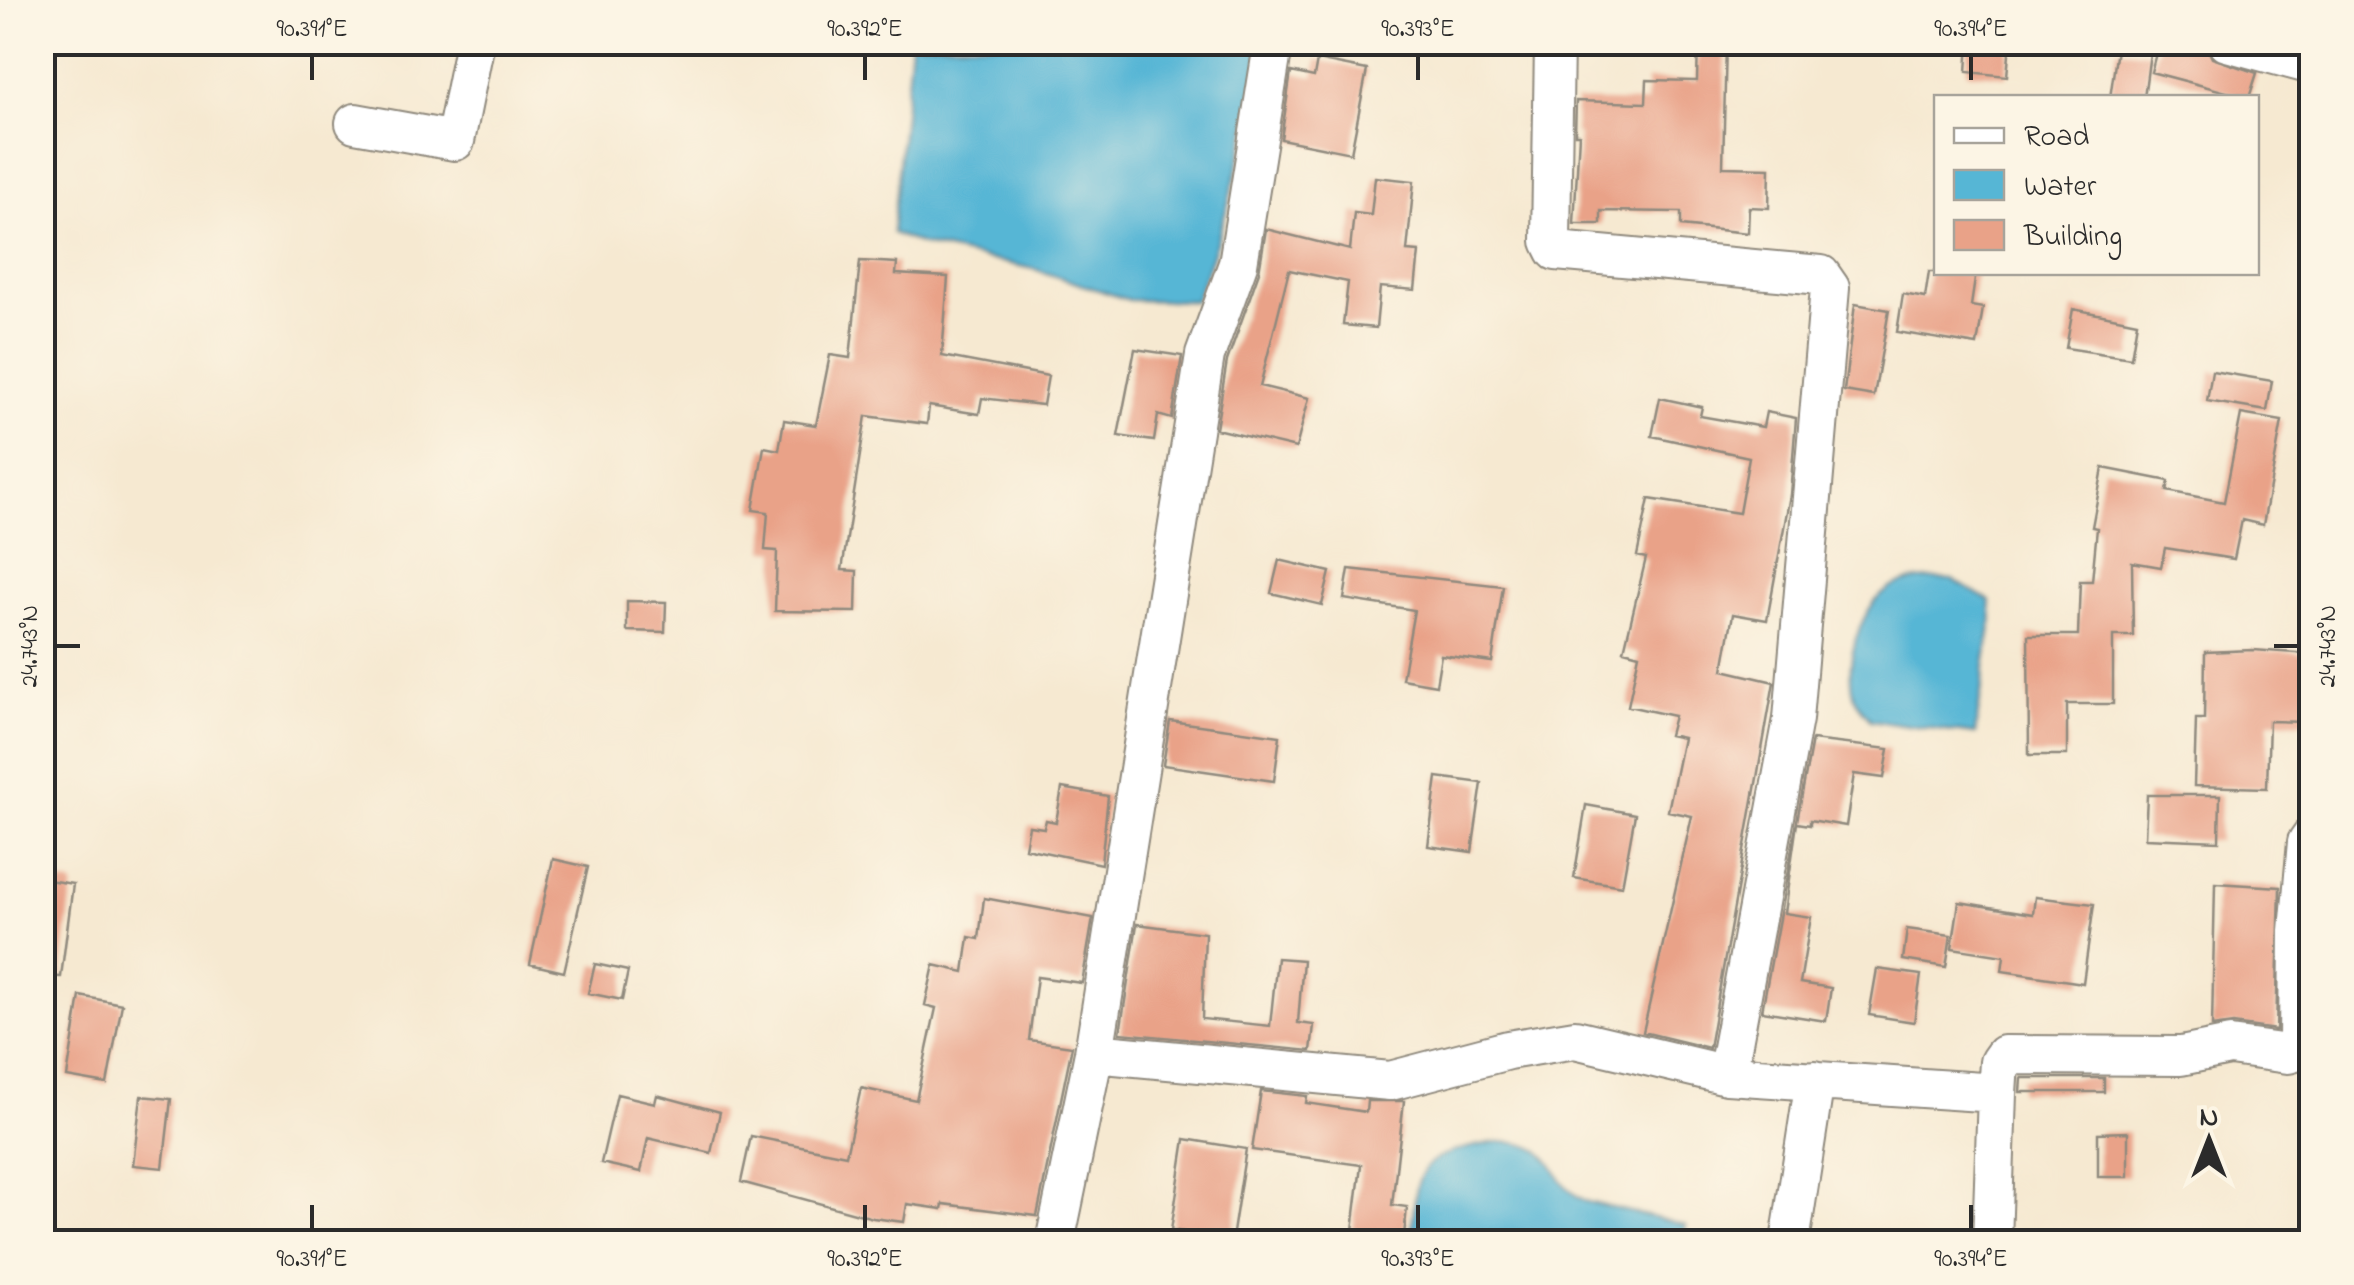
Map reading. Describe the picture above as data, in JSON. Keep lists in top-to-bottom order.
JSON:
{
  "legend": ["Road", "Water", "Building"],
  "north": "top",
  "coordinates": [
    "90.391°E",
    "90.392°E",
    "90.393°E",
    "90.394°E",
    "24.743°N"
  ]
}
